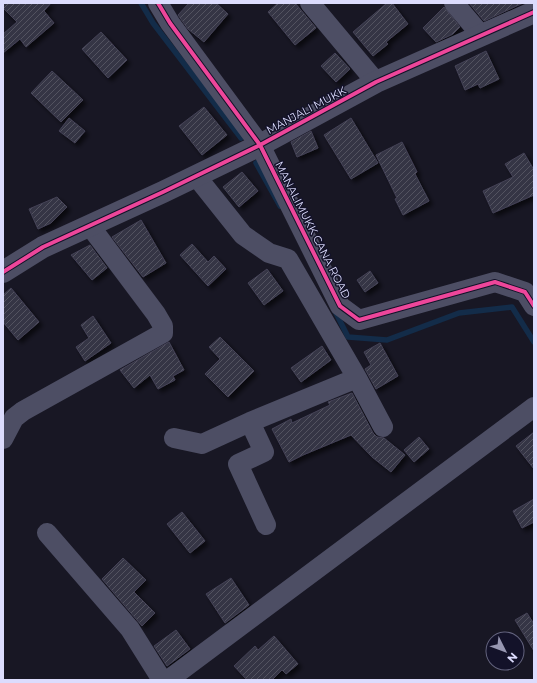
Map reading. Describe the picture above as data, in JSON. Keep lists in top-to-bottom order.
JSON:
{
  "streets": {
    "street": ["MANJALI MUKK", "MANALIMUKK CANA ROAD"]
  },
  "crossings": [
    ["MANJALI MUKK", "MANALIMUKK CANA ROAD"]
  ],
  "north": "bottom right"
}
